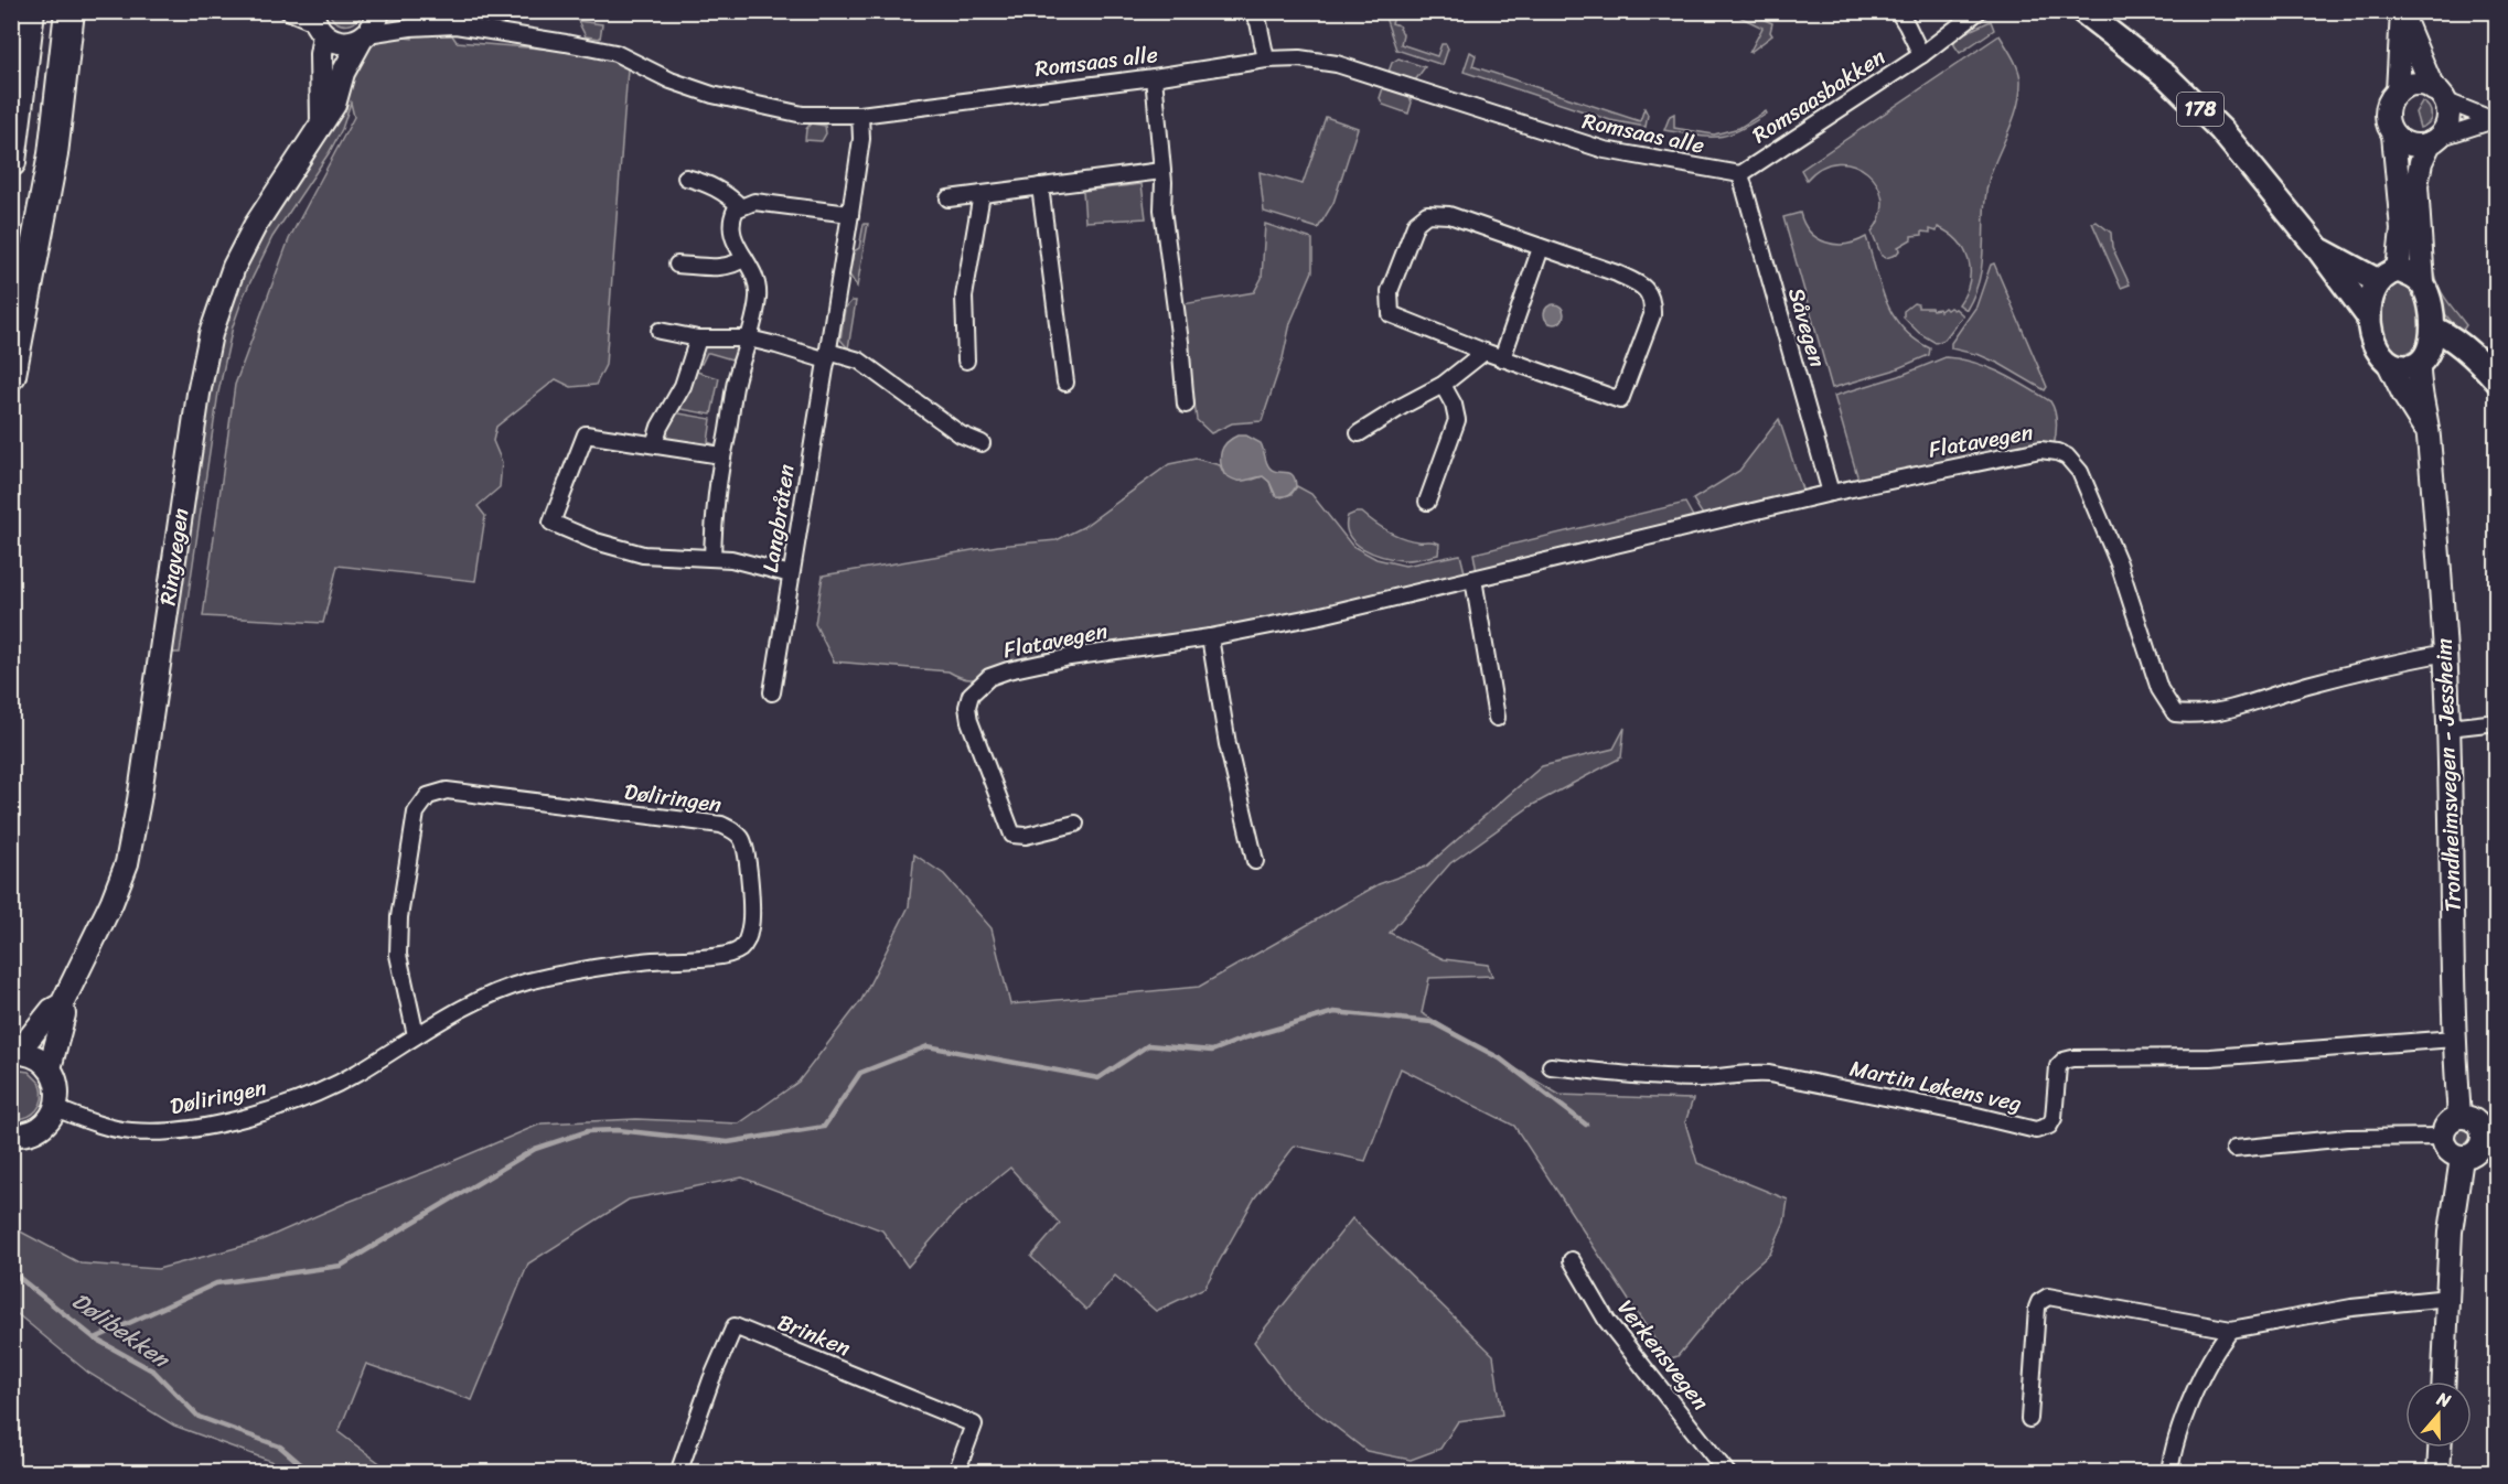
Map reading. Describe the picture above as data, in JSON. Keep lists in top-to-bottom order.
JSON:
{
  "streets": {
    "main road": ["178", "Ringvegen", "Trondheimsvegen - Jessheim"],
    "street": [
      "Romsaas alle",
      "Romsaasbakken",
      "Såvegen",
      "Flatavegen",
      "Langbråten",
      "Døliringen",
      "Martin Løkens veg",
      "Brinken",
      "Verkensvegen"
    ]
  },
  "crossings": [
    ["Romsaas alle", "Romsaasbakken"],
    ["Romsaas alle", "Såvegen"],
    ["Romsaas alle", "Langbråten"],
    ["Romsaas alle", "Ringvegen"],
    ["Romsaasbakken", "Såvegen"],
    ["178", "Trondheimsvegen - Jessheim"],
    ["Såvegen", "Flatavegen"],
    ["Flatavegen", "Trondheimsvegen - Jessheim"],
    ["Trondheimsvegen - Jessheim", "Martin Løkens veg"]
  ],
  "water": ["Dølibekken"],
  "north": "top"
}
